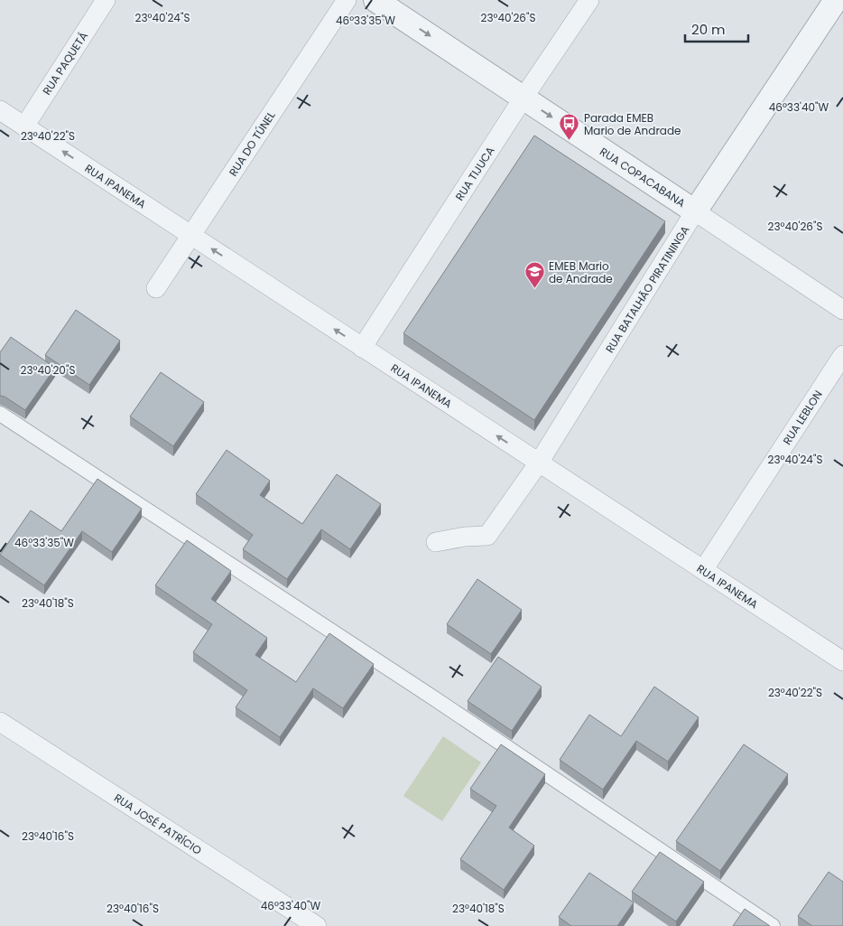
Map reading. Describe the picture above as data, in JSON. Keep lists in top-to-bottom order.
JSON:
{
  "streets": {
    "street": [
      "RUA PAQUETÁ",
      "RUA DO TÚNEL",
      "RUA TIJUCA",
      "RUA COPACABANA",
      "RUA IPANEMA",
      "RUA BATALHÃO PIRATININGA",
      "RUA LEBLON",
      "RUA JOSÉ PATRÍCIO"
    ]
  },
  "crossings": [
    ["RUA PAQUETÁ", "RUA IPANEMA"],
    ["RUA DO TÚNEL", "RUA IPANEMA"],
    ["RUA TIJUCA", "RUA COPACABANA"],
    ["RUA TIJUCA", "RUA IPANEMA"],
    ["RUA COPACABANA", "RUA BATALHÃO PIRATININGA"],
    ["RUA IPANEMA", "RUA BATALHÃO PIRATININGA"],
    ["RUA IPANEMA", "RUA LEBLON"]
  ],
  "one_way": ["RUA COPACABANA", "RUA IPANEMA"],
  "places": {
    "bus stop": ["Parada EMEB Mario de Andrade"],
    "school or university": ["EMEB Mario de Andrade"]
  },
  "scale_bar": "20 m",
  "coordinates": [
    "23°40'24\"S",
    "23°40'26\"S",
    "46°33'35\"W",
    "46°33'40\"W",
    "23°40'22\"S",
    "23°40'20\"S",
    "23°40'18\"S",
    "23°40'16\"S"
  ]
}
